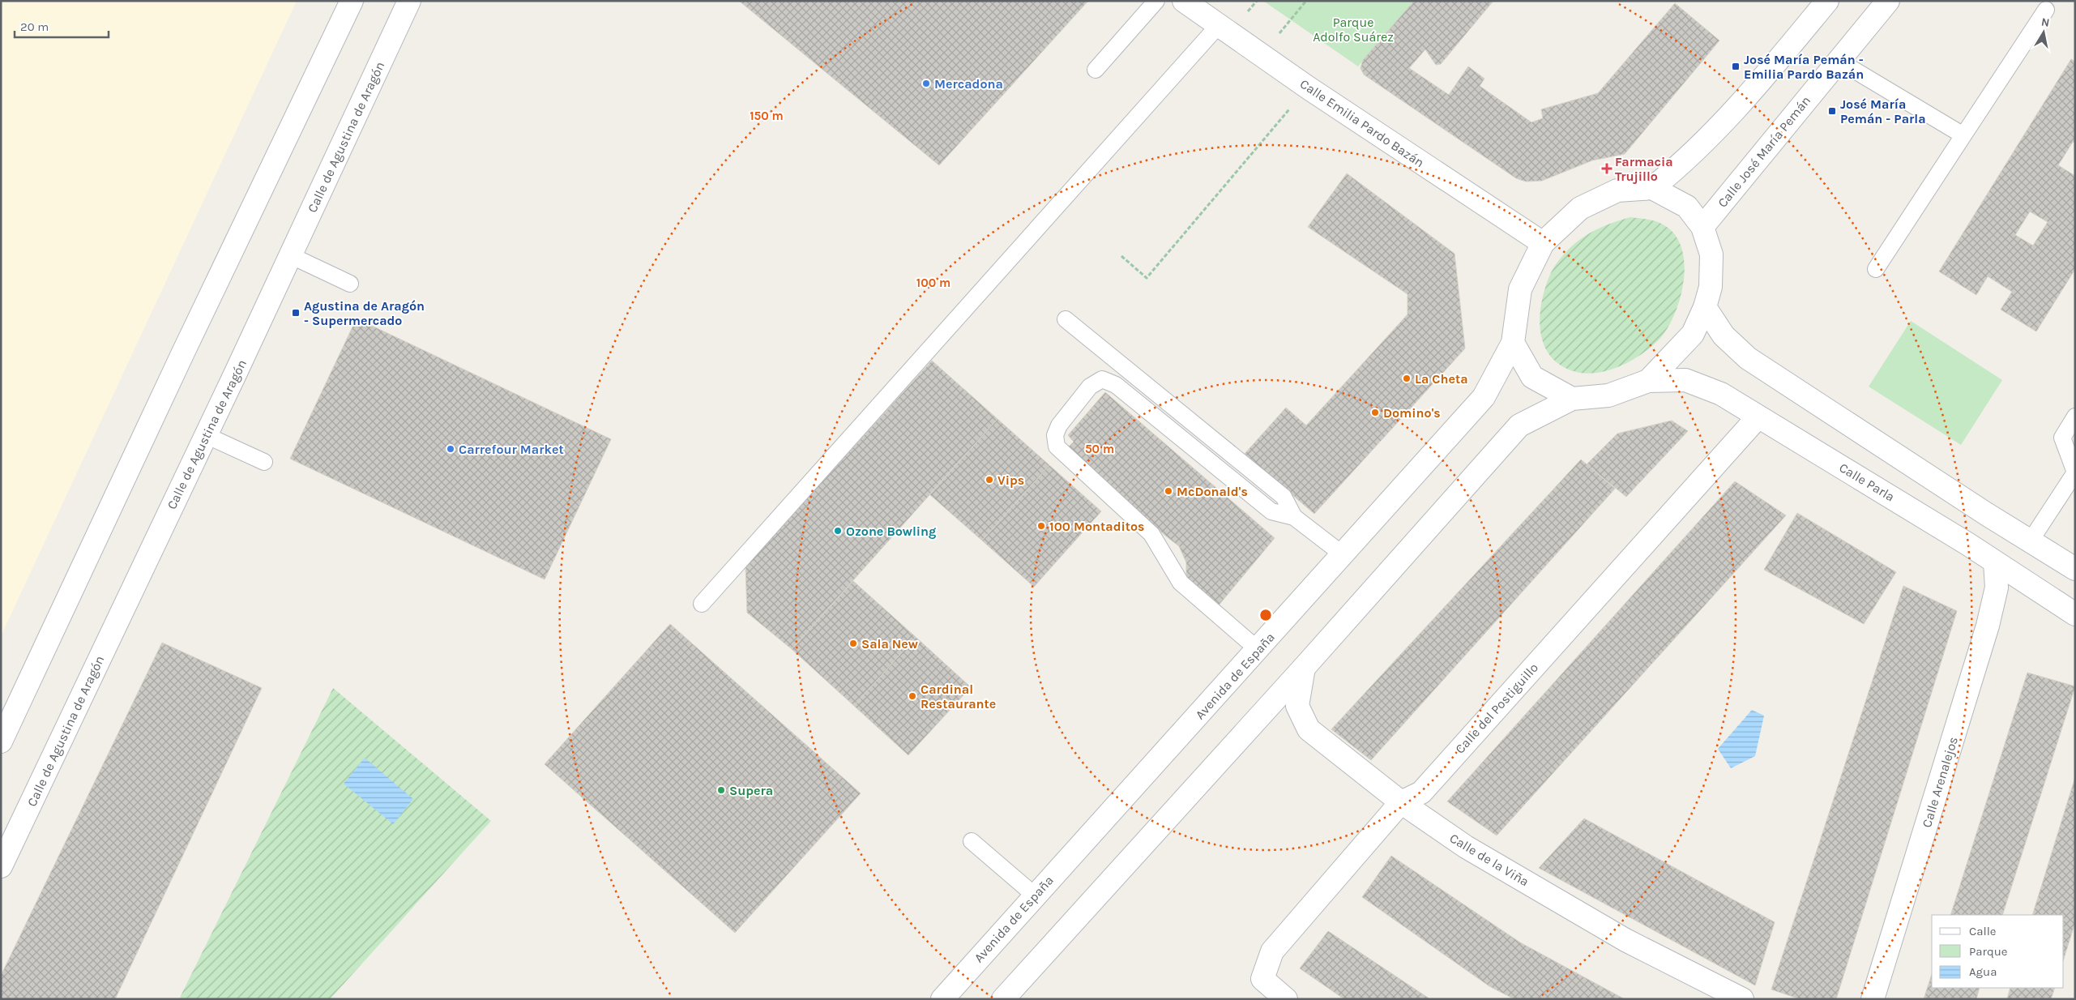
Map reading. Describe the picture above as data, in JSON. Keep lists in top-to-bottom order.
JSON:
{
  "streets": {
    "street": [
      "Calle Emilia Pardo Bazán",
      "Calle de Agustina de Aragón",
      "Calle José María Pemán",
      "Calle Parla",
      "Avenida de España",
      "Calle del Postiguillo",
      "Calle Arenalejos",
      "Calle de la Viña"
    ]
  },
  "crossings": [
    ["Calle Parla", "Calle del Postiguillo"],
    ["Calle Parla", "Calle Arenalejos"],
    ["Calle del Postiguillo", "Calle de la Viña"]
  ],
  "parks": ["Parque Adolfo Suárez"],
  "places": {
    "transit": ["José María Pemán - Emilia Pardo Bazán", "José María Pemán - Parla", "Agustina de Aragón - Supermercado"],
    "other": [
      "Mercadona",
      "La Cheta",
      "Domino's",
      "Carrefour Market",
      "Vips",
      "McDonald's",
      "100 Montaditos",
      "Ozone Bowling",
      "Sala New",
      "Cardinal Restaurante",
      "Supera"
    ],
    "health": ["Farmacia Trujillo"]
  },
  "legend": ["Calle", "Parque", "Agua"],
  "scale_bar": "20 m",
  "north": "top",
  "rings": ["150 m", "100 m", "50 m"]
}
